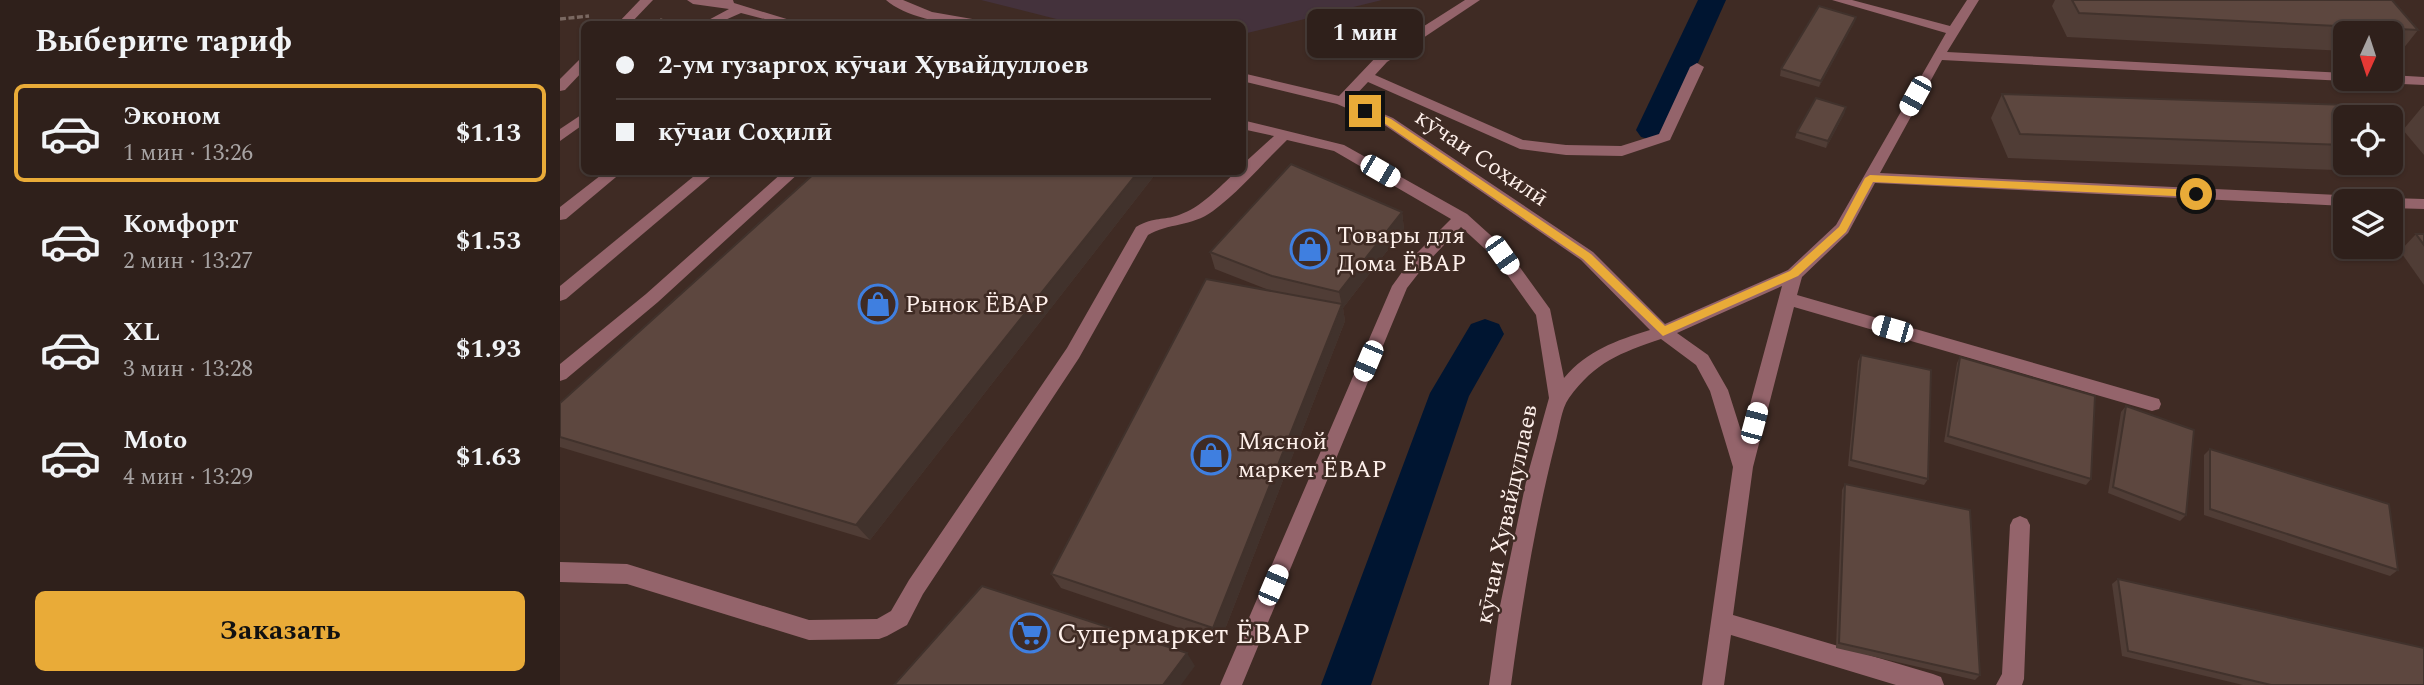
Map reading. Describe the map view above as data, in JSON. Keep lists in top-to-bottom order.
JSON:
{
  "streets": {
    "street": ["кӯчаи Соҳилӣ", "кӯчаи Хувайдуллаев"]
  },
  "crossings": [
    ["кӯчаи Соҳилӣ", "кӯчаи Хувайдуллаев"]
  ],
  "places": {
    "shop": ["Товары для Дома ЁВАР", "Рынок ЁВАР", "Мясной маркет ЁВАР"],
    "supermarket": ["Супермаркет ЁВАР"]
  },
  "north": "bottom",
  "page": {
    "heading": "Выберите тариф",
    "bubble": "1 мин",
    "banner": ["2-ум гузаргоҳ кӯчаи Ҳувайдуллоев", "кӯчаи Соҳилӣ"],
    "list": [
      {
        "name": "Эконом",
        "note": "1 мин · 13:26",
        "value": "$1.13"
      },
      {
        "name": "Комфорт",
        "note": "2 мин · 13:27",
        "value": "$1.53"
      },
      {
        "name": "XL",
        "note": "3 мин · 13:28",
        "value": "$1.93"
      },
      {
        "name": "Moto",
        "note": "4 мин · 13:29",
        "value": "$1.63"
      }
    ],
    "buttons": "Заказать"
  }
}
